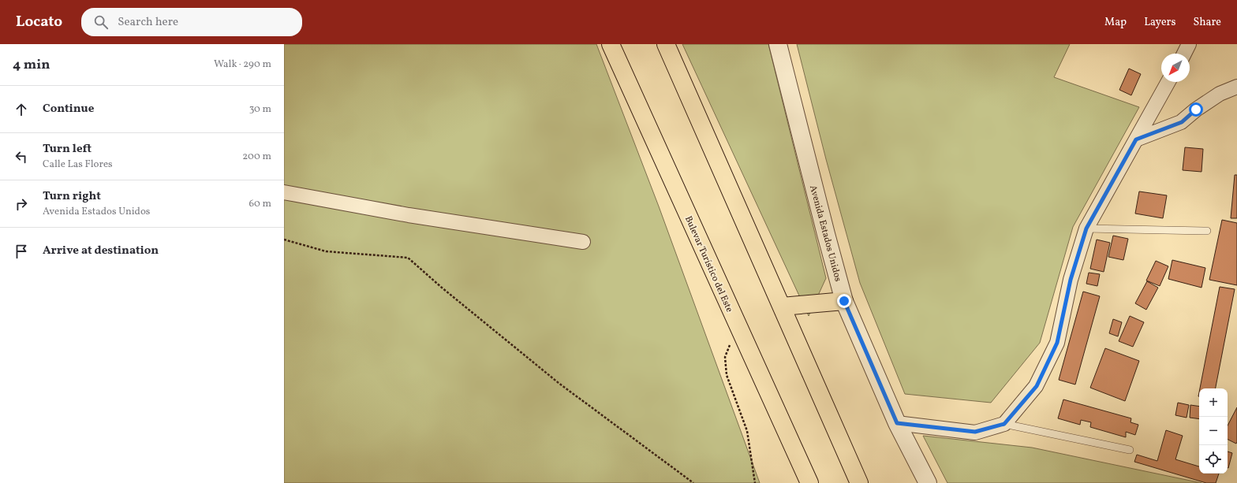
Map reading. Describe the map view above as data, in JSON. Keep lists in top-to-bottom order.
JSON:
{
  "streets": {
    "highway": ["Bulevar Turístico del Este"],
    "street": ["Avenida Estados Unidos"]
  },
  "north": "bottom left",
  "page": {
    "header": "Locato",
    "search": "Search here",
    "nav": ["Map", "Layers", "Share"],
    "heading": ["4 min", "Walk · 290 m"],
    "list": [
      ["Continue", "30 m"],
      ["Turn left", "Calle Las Flores", "200 m"],
      ["Turn right", "Avenida Estados Unidos", "60 m"],
      "Arrive at destination"
    ],
    "map_buttons": ["+", "−"]
  }
}
